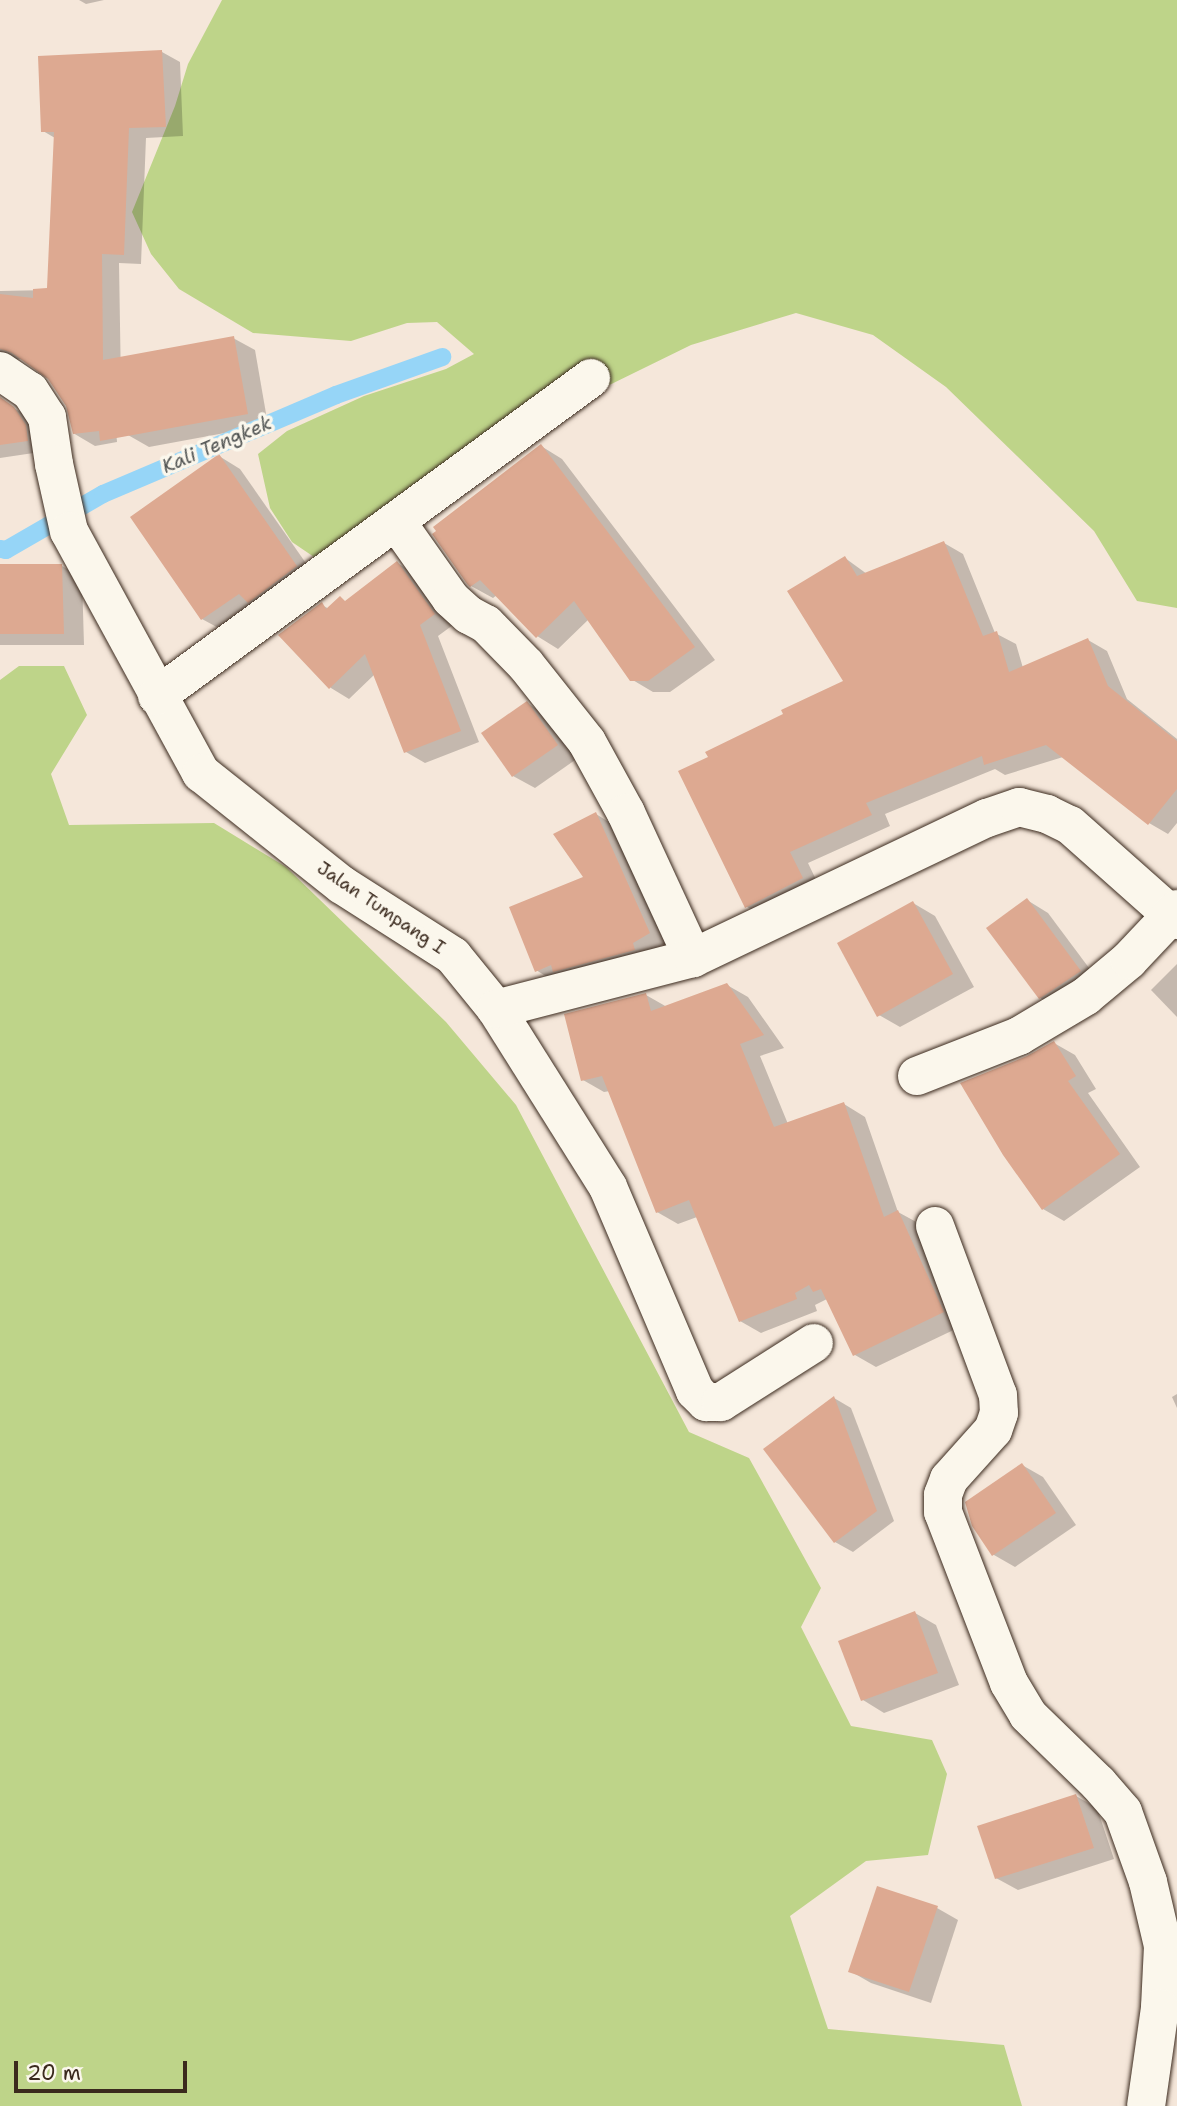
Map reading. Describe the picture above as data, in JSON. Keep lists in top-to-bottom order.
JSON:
{
  "streets": {
    "street": ["Jalan Tumpang I"]
  },
  "water": ["Kali Tengkek"],
  "scale_bar": "20 m"
}
